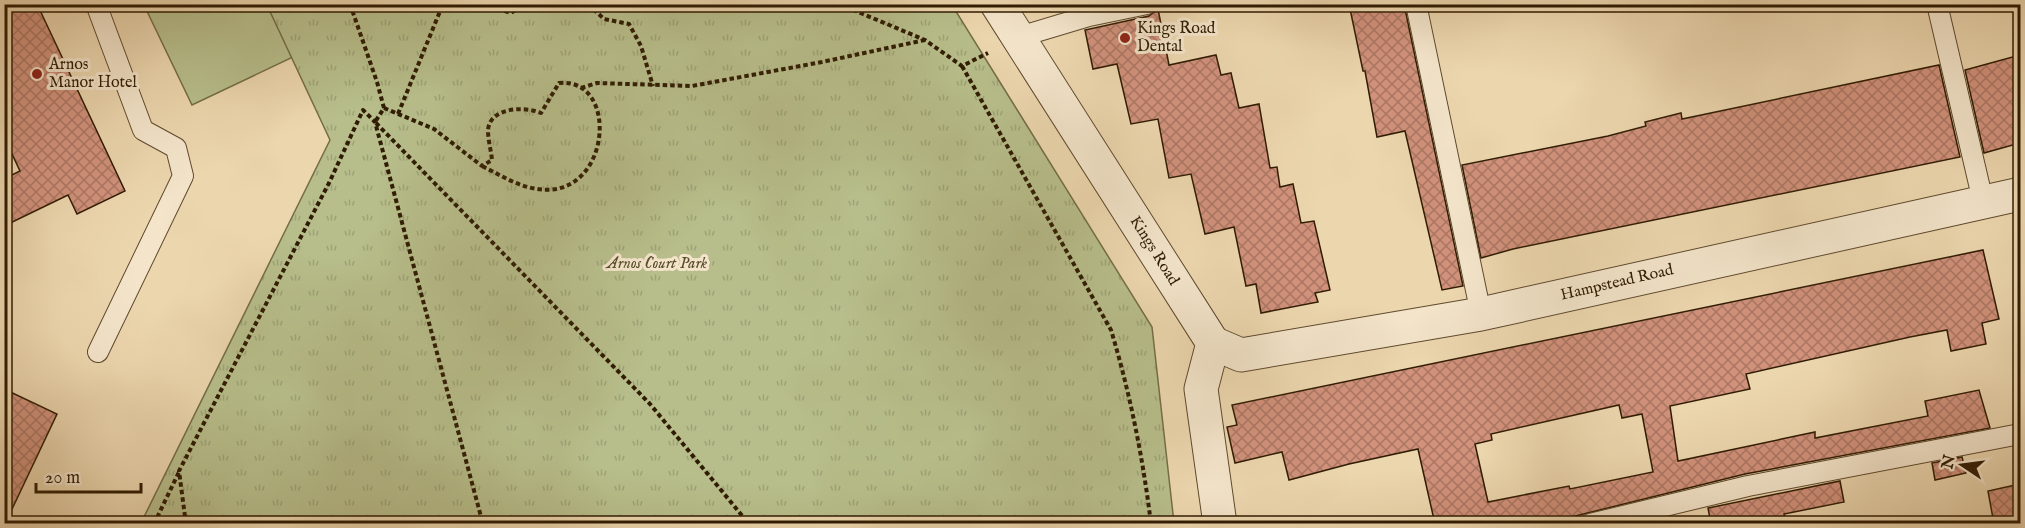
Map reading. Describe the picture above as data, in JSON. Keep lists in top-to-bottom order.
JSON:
{
  "streets": {
    "street": ["Kings Road", "Hampstead Road"]
  },
  "crossings": [
    ["Kings Road", "Hampstead Road"]
  ],
  "parks": ["Arnos Court Park"],
  "places": ["Kings Road Dental", "Arnos Manor Hotel"],
  "scale_bar": "20 m",
  "north": "left"
}
